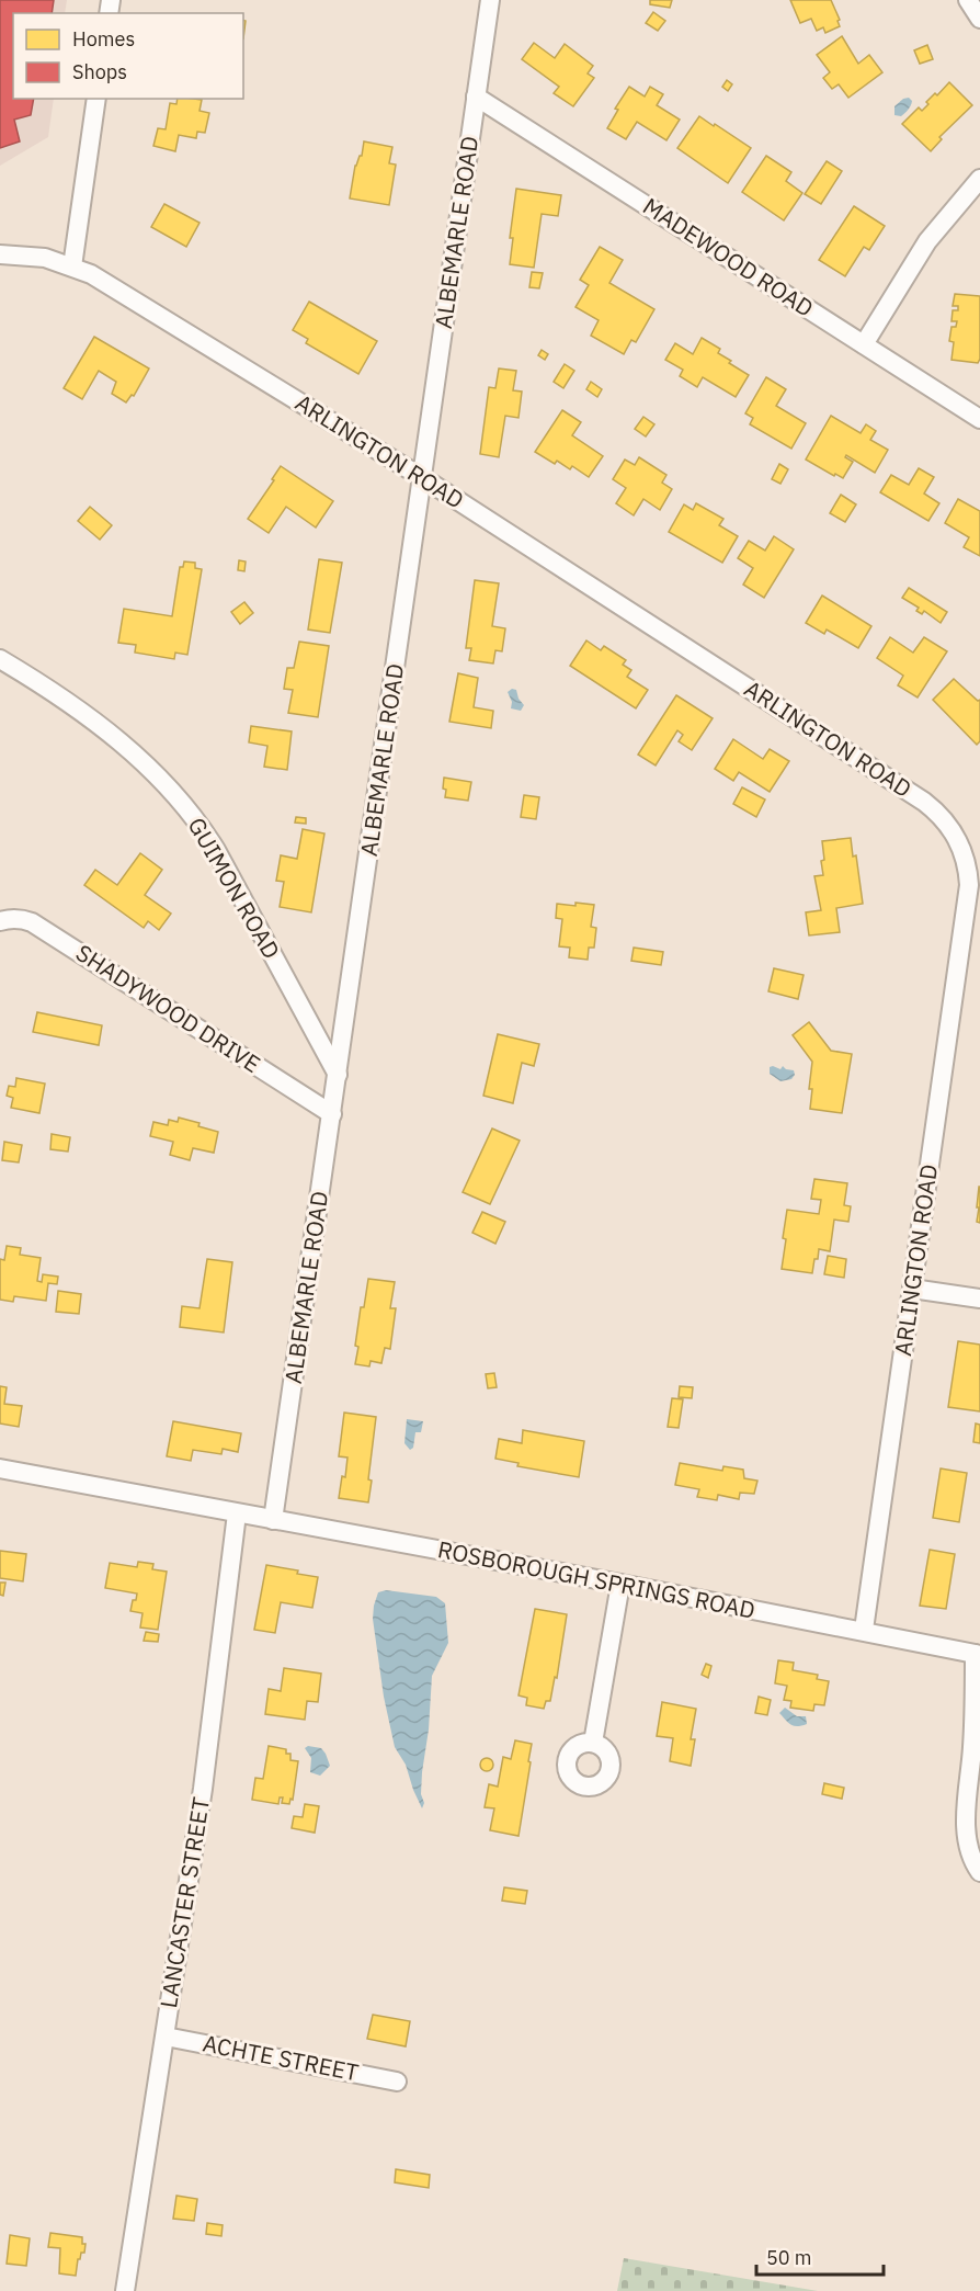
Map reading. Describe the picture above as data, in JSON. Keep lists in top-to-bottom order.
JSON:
{
  "streets": {
    "street": [
      "ALBEMARLE ROAD",
      "MADEWOOD ROAD",
      "ARLINGTON ROAD",
      "GUIMON ROAD",
      "SHADYWOOD DRIVE",
      "ROSBOROUGH SPRINGS ROAD",
      "LANCASTER STREET",
      "ACHTE STREET"
    ]
  },
  "crossings": [
    ["ALBEMARLE ROAD", "MADEWOOD ROAD"],
    ["ALBEMARLE ROAD", "ARLINGTON ROAD"],
    ["ALBEMARLE ROAD", "GUIMON ROAD"],
    ["ALBEMARLE ROAD", "SHADYWOOD DRIVE"],
    ["ALBEMARLE ROAD", "ROSBOROUGH SPRINGS ROAD"],
    ["ARLINGTON ROAD", "ROSBOROUGH SPRINGS ROAD"],
    ["ROSBOROUGH SPRINGS ROAD", "LANCASTER STREET"],
    ["LANCASTER STREET", "ACHTE STREET"]
  ],
  "legend": ["Homes", "Shops"],
  "scale_bar": "50 m"
}
